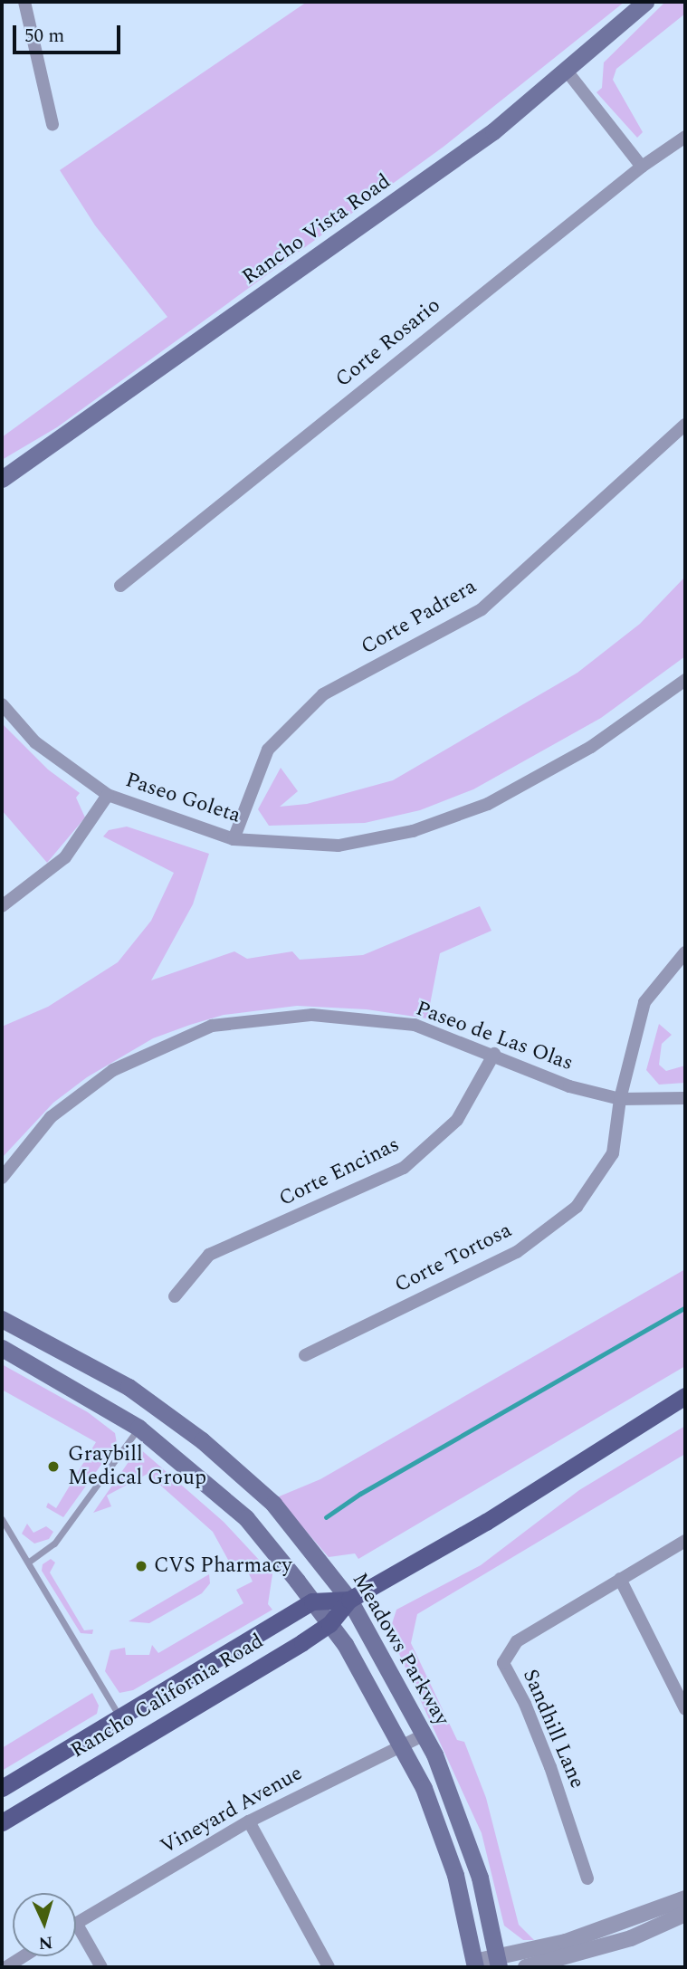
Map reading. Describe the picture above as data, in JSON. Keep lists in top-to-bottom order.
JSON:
{
  "streets": {
    "main road": ["Rancho Vista Road", "Meadows Parkway", "Rancho California Road"],
    "street": [
      "Corte Rosario",
      "Corte Padrera",
      "Paseo Goleta",
      "Paseo de Las Olas",
      "Corte Encinas",
      "Corte Tortosa",
      "Sandhill Lane",
      "Vineyard Avenue"
    ]
  },
  "crossings": [
    ["Corte Padrera", "Paseo Goleta"],
    ["Paseo de Las Olas", "Corte Encinas"],
    ["Paseo de Las Olas", "Corte Tortosa"],
    ["Meadows Parkway", "Rancho California Road"],
    ["Meadows Parkway", "Vineyard Avenue"]
  ],
  "places": ["Graybill Medical Group", "CVS Pharmacy"],
  "scale_bar": "50 m",
  "north": "bottom"
}
